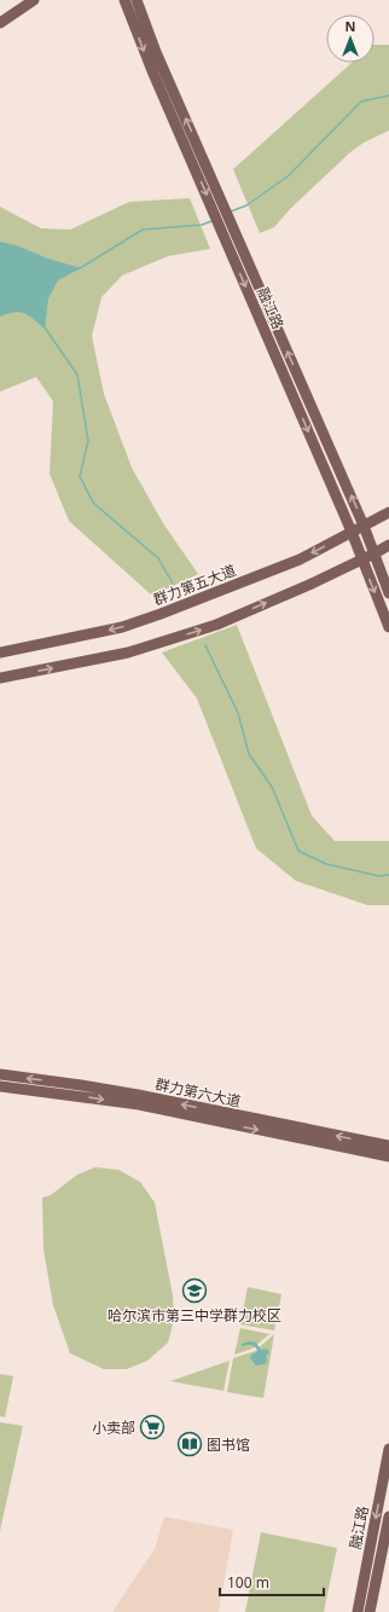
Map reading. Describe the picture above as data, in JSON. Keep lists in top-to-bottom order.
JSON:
{
  "streets": {
    "main road": ["融江路", "群力第五大道", "群力第六大道"]
  },
  "crossings": [
    ["融江路", "群力第五大道"]
  ],
  "places": {
    "school or university": ["哈尔滨市第三中学群力校区"],
    "supermarket": ["小卖部"],
    "library": ["图书馆"]
  },
  "scale_bar": "100 m",
  "north": "top"
}
